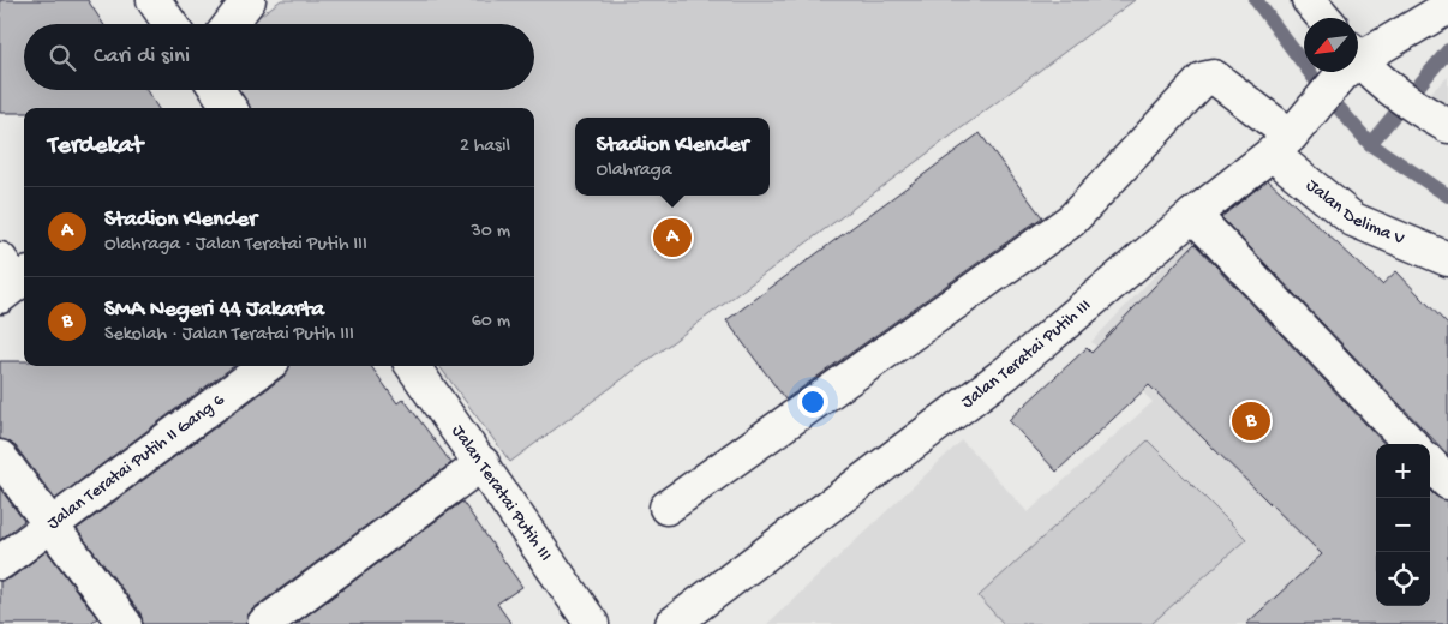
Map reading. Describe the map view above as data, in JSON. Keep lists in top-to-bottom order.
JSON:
{
  "streets": {
    "street": ["Jalan Delima V", "Jalan Teratai Putih III", "Jalan Teratai Putih II Gang 6"]
  },
  "crossings": [
    ["Jalan Delima V", "Jalan Teratai Putih III"]
  ],
  "north": "bottom left",
  "page": {
    "search": "Cari di sini",
    "heading": ["Terdekat", "2 hasil"],
    "popup": ["Stadion Klender", "Olahraga"],
    "list": [
      {
        "mark": "A",
        "name": "Stadion Klender",
        "note": "Olahraga · Jalan Teratai Putih III",
        "value": "30 m"
      },
      {
        "mark": "B",
        "name": "SMA Negeri 44 Jakarta",
        "note": "Sekolah · Jalan Teratai Putih III",
        "value": "60 m"
      }
    ],
    "pins": ["A", "B"],
    "map_buttons": ["+", "−"]
  }
}
